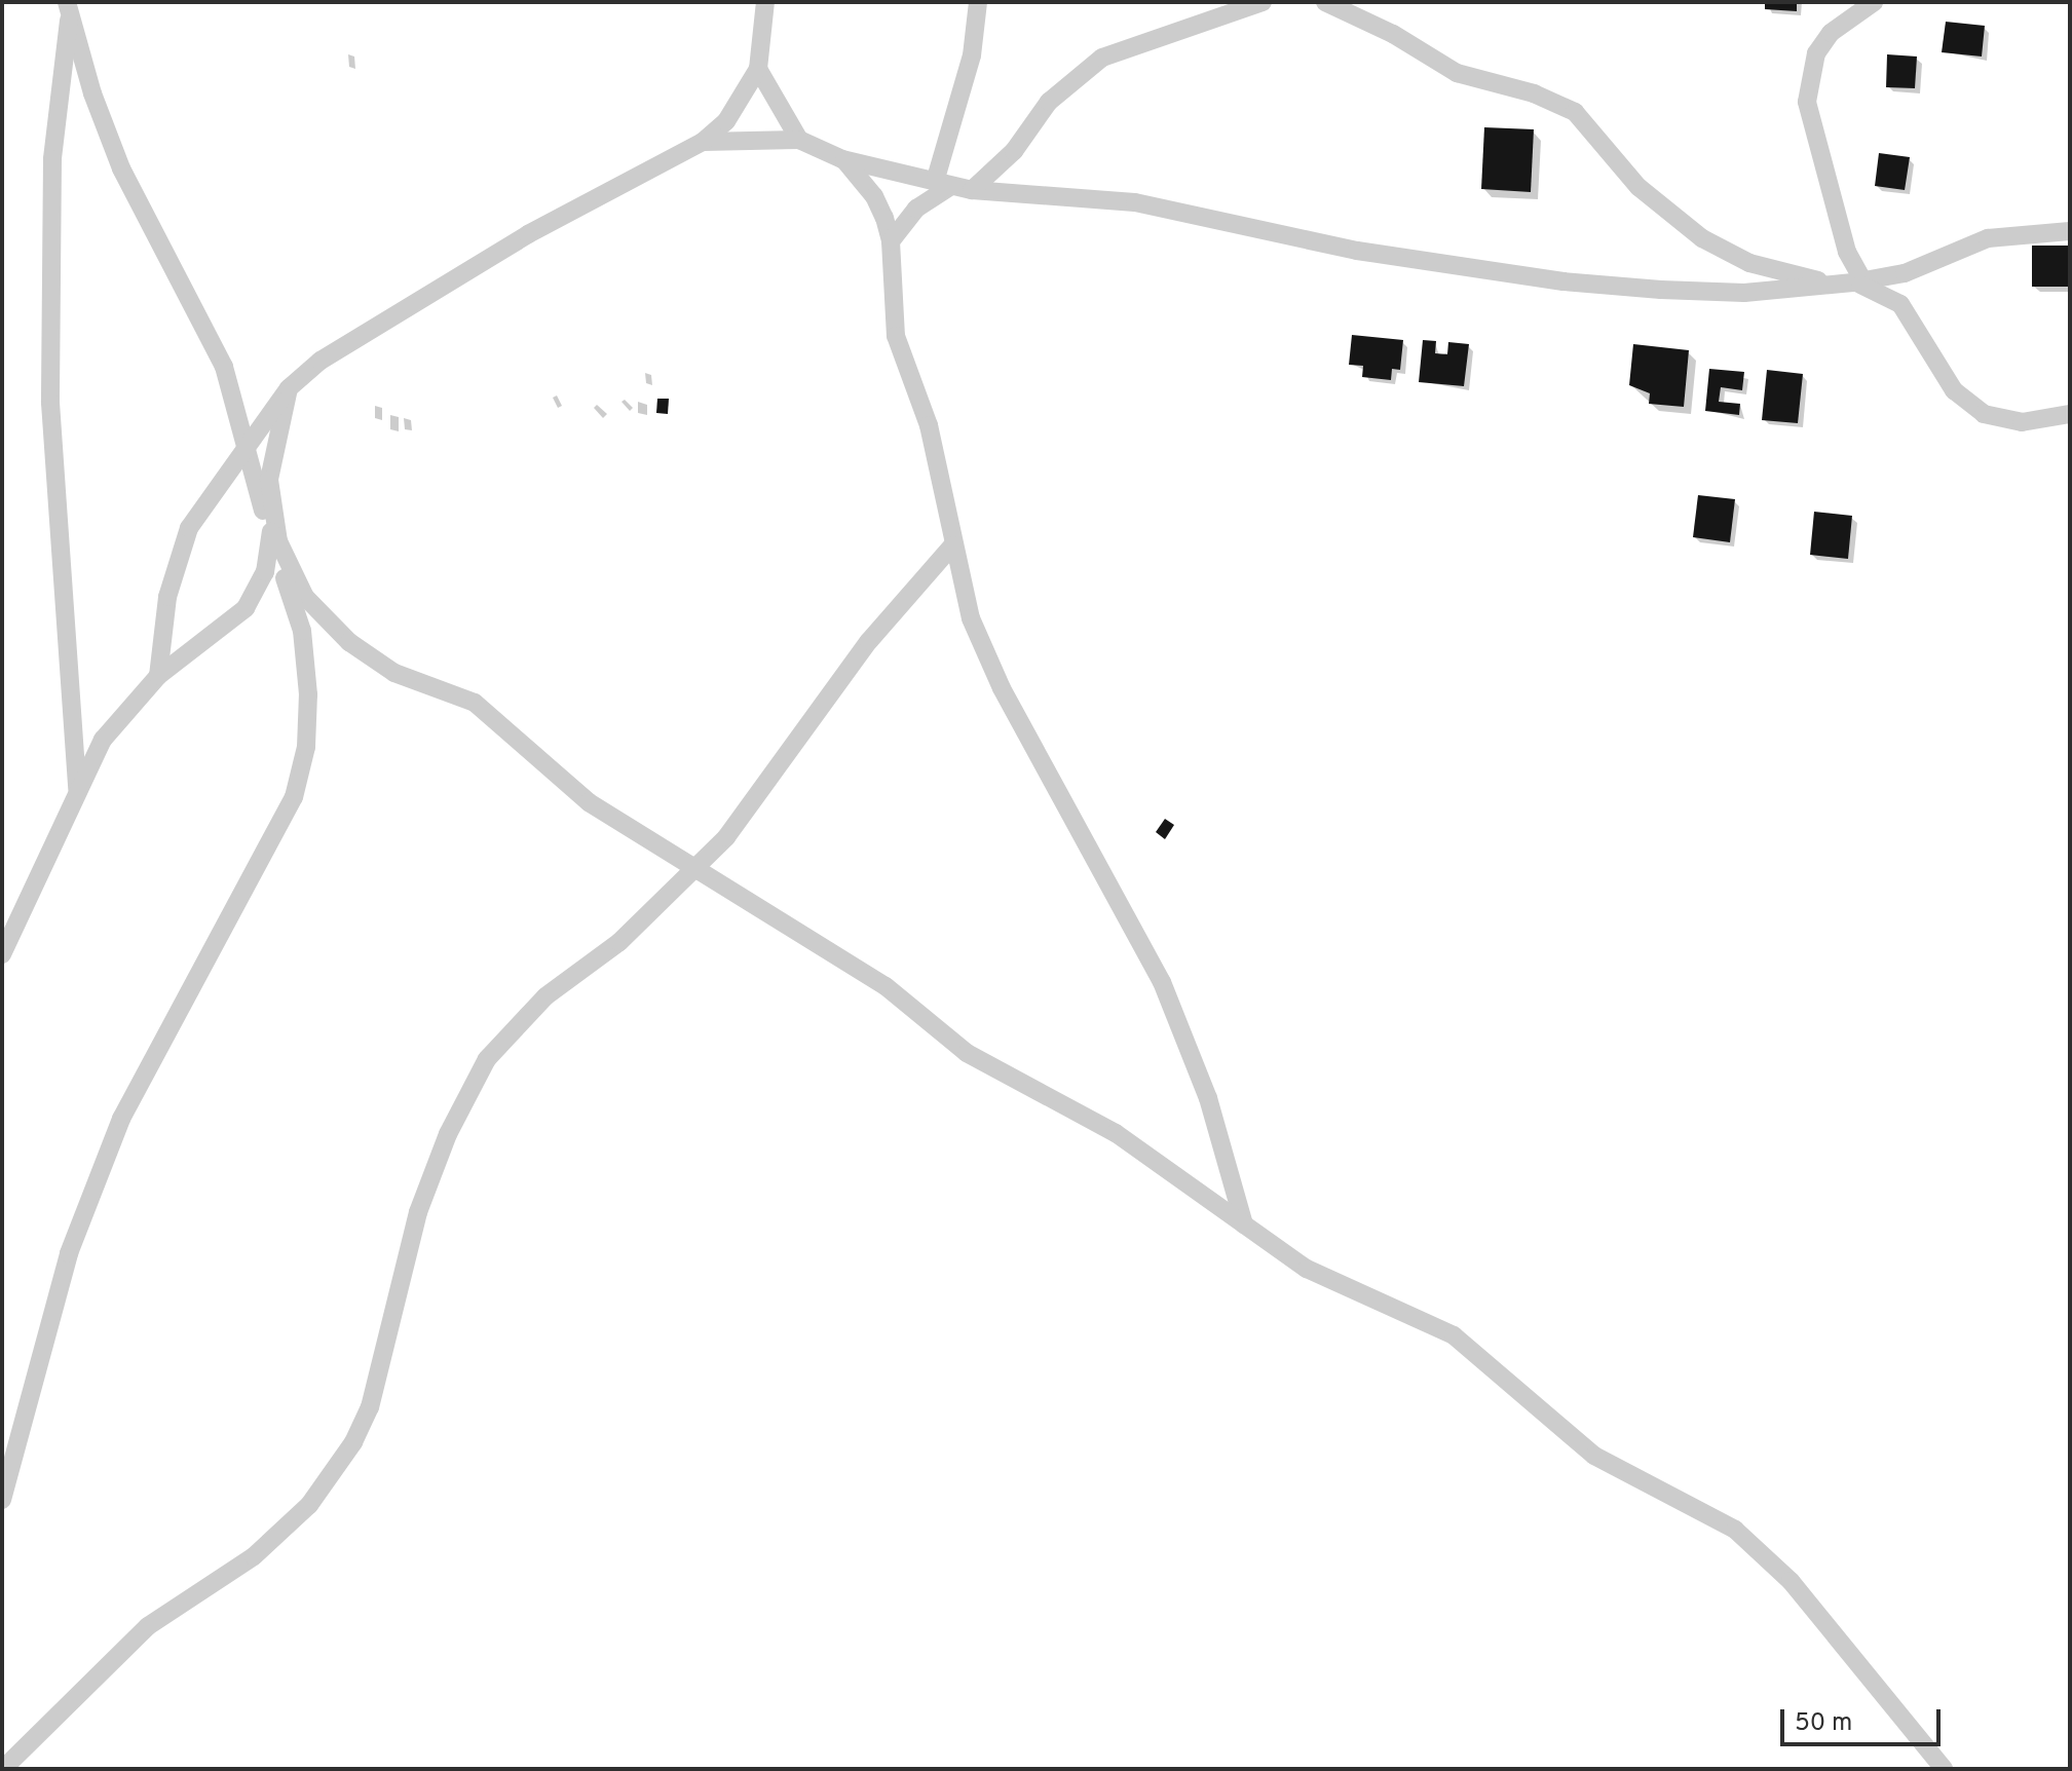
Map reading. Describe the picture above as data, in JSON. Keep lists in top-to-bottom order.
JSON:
{
  "scale_bar": "50 m"
}
